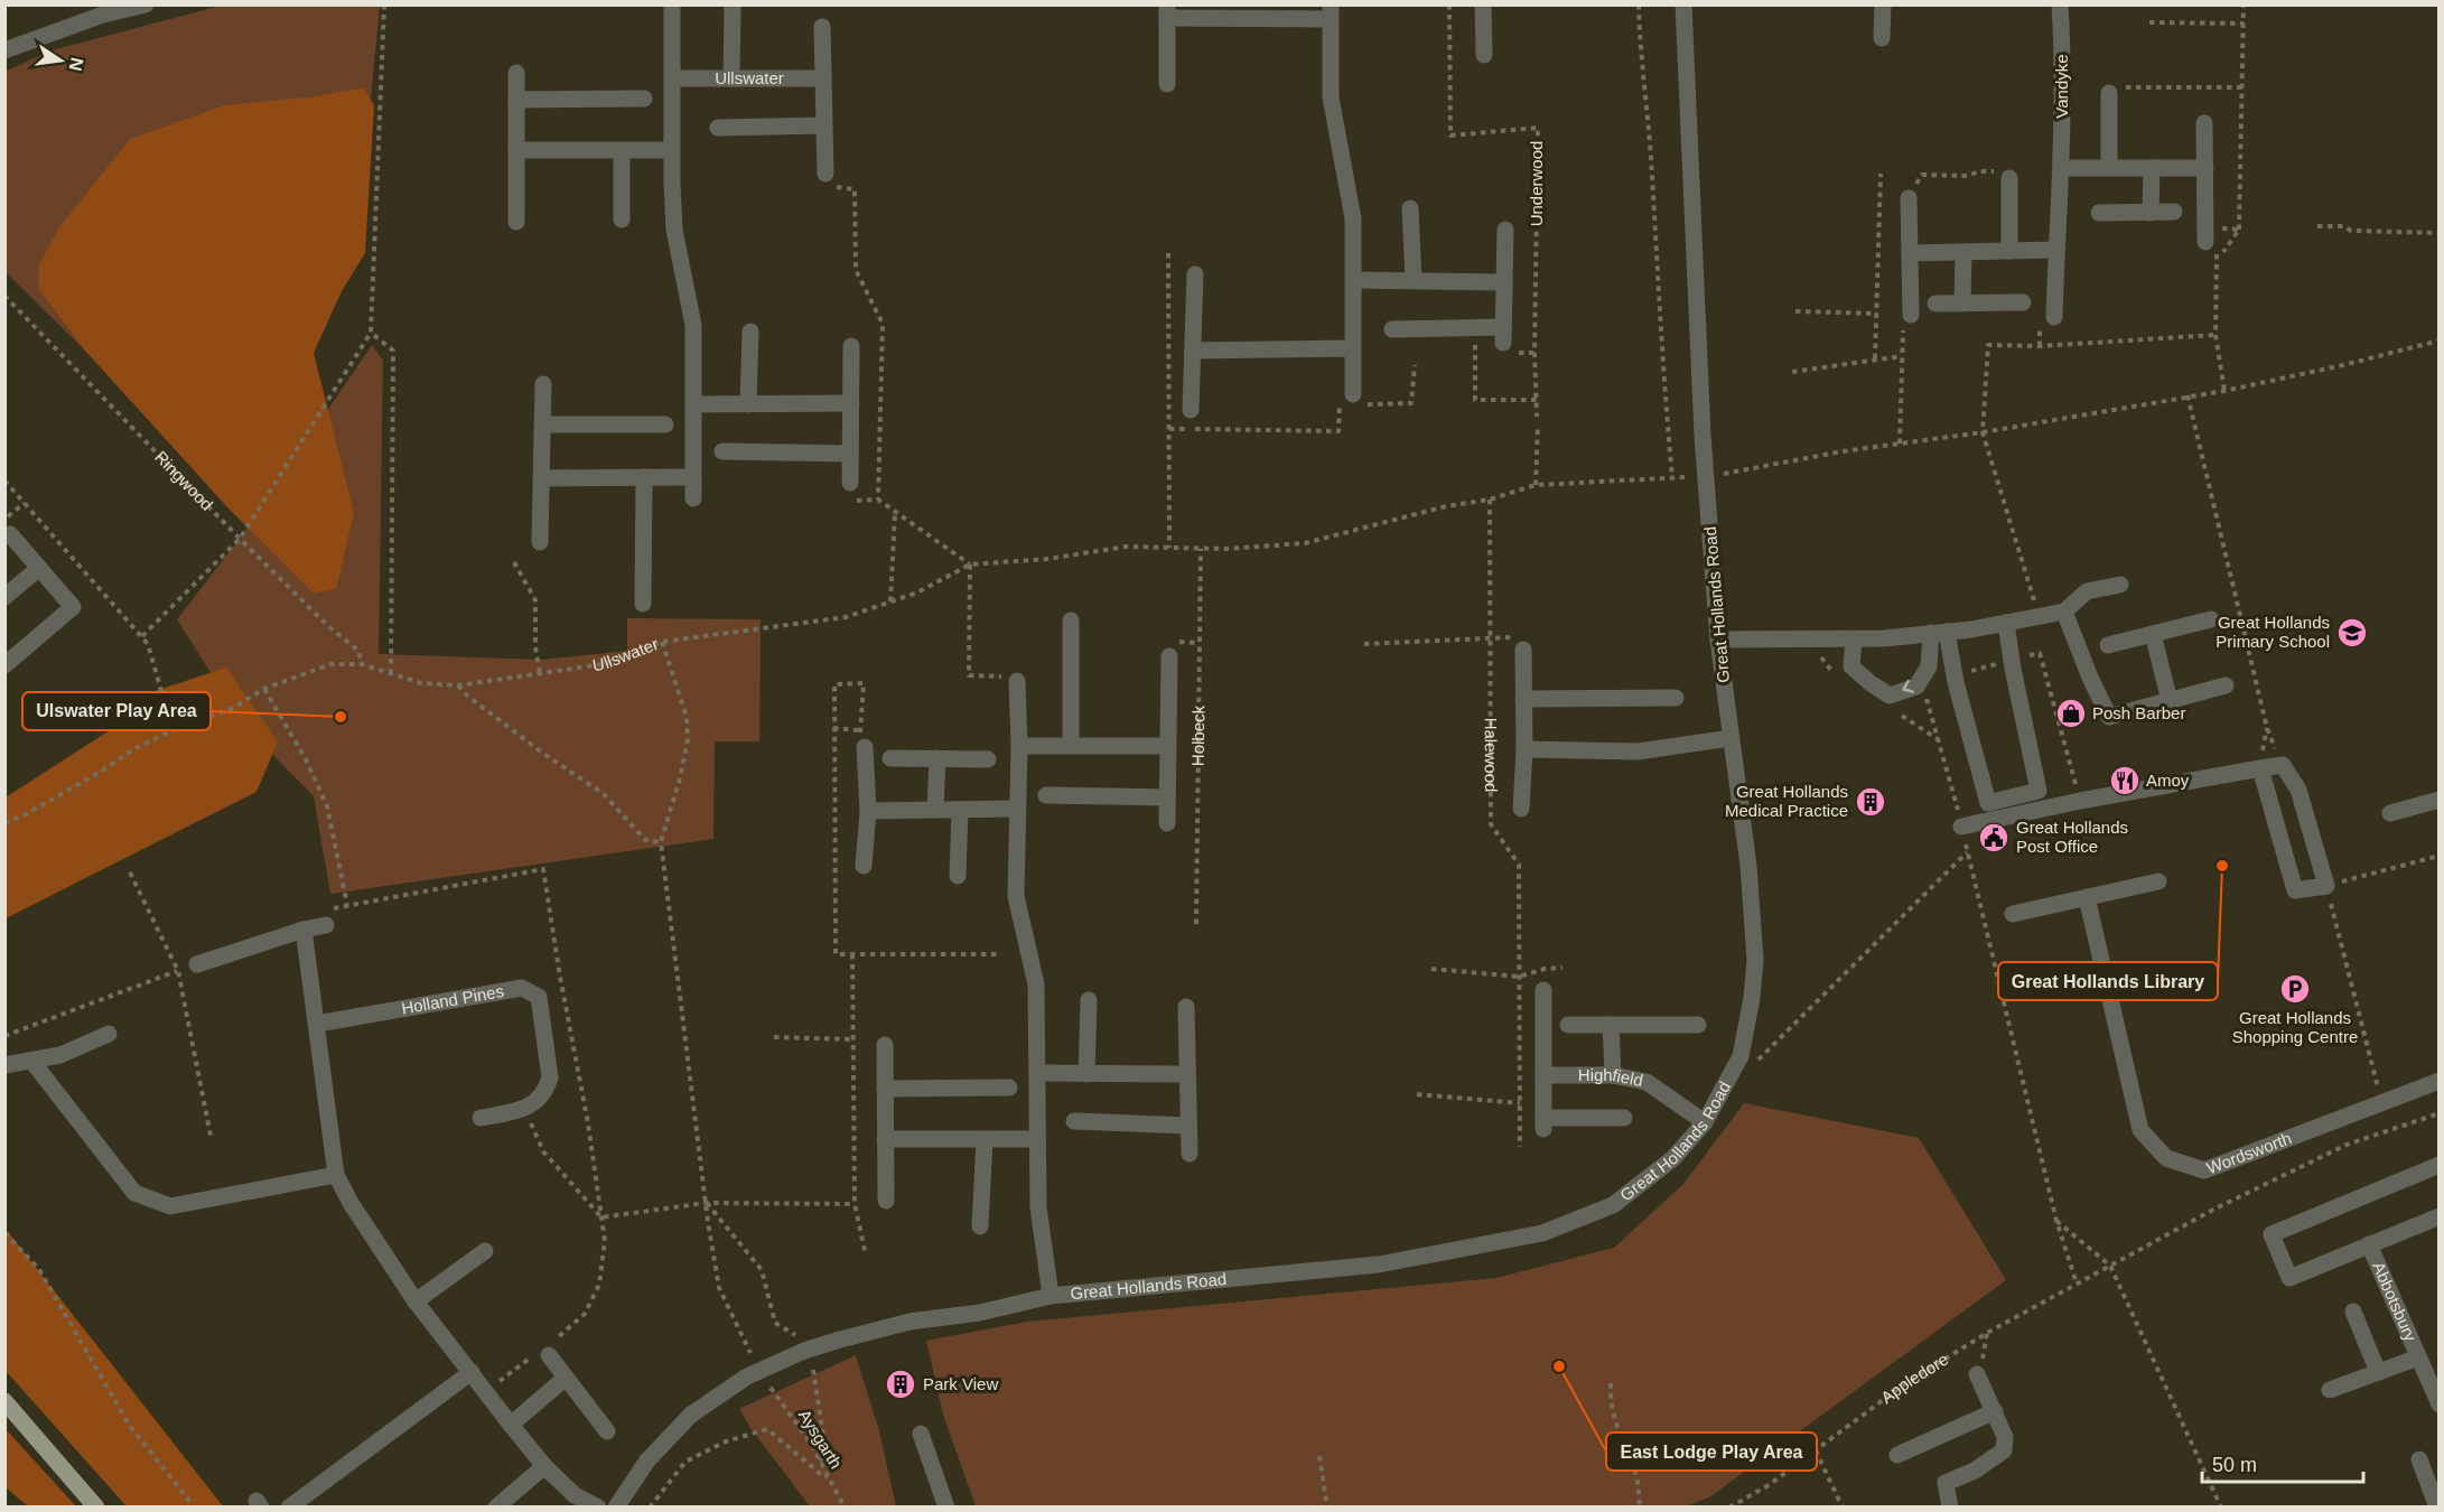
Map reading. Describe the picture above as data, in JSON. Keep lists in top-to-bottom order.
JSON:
{
  "streets": {
    "street": [
      "Ullswater",
      "Vandyke",
      "Underwood",
      "Great Hollands Road",
      "Holbeck",
      "Halewood",
      "Holland Pines",
      "Highfield",
      "Wordsworth",
      "Abbotsbury"
    ],
    "path": ["Ringwood", "Appledore", "Aysgarth"]
  },
  "crossings": [
    ["Ullswater", "Ringwood"],
    ["Great Hollands Road", "Halewood"],
    ["Great Hollands Road", "Highfield"],
    ["Wordsworth", "Appledore"]
  ],
  "places": {
    "school or university": ["Great Hollands Primary School"],
    "shop": ["Posh Barber"],
    "other": ["Ulswater Play Area", "Great Hollands Library", "East Lodge Play Area"],
    "restaurant": ["Amoy"],
    "building": ["Great Hollands Medical Practice", "Park View"],
    "public building": ["Great Hollands Post Office"],
    "parking": ["Great Hollands Shopping Centre"]
  },
  "scale_bar": "50 m",
  "north": "right"
}
